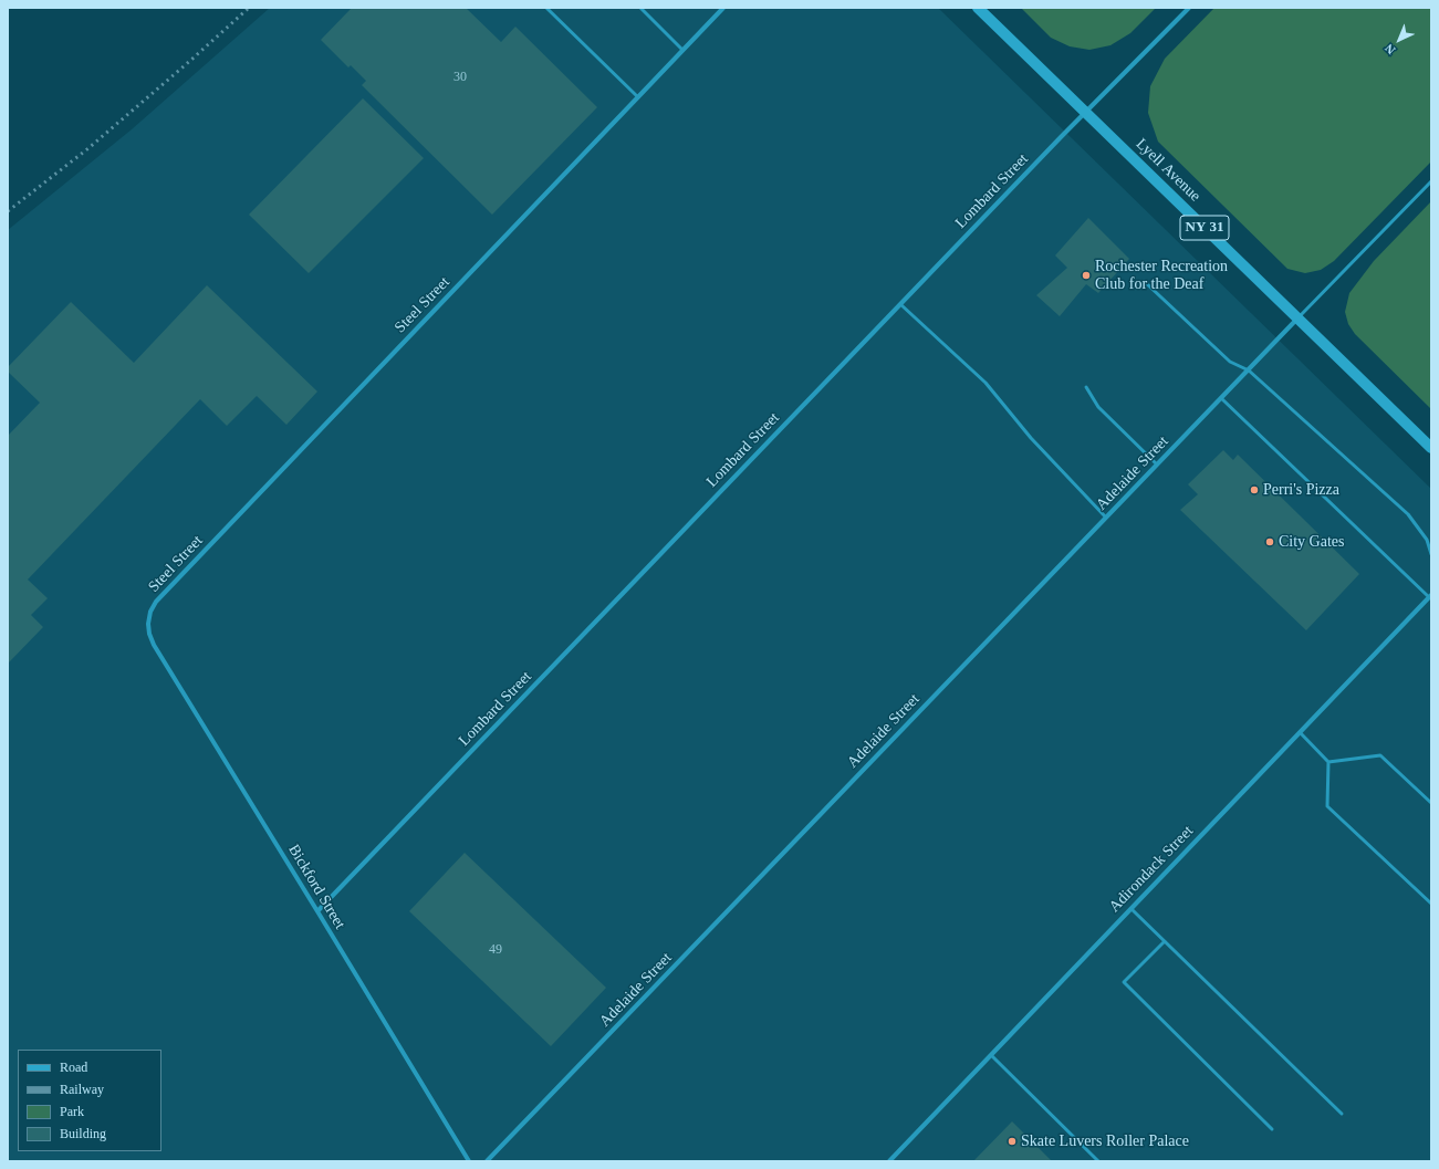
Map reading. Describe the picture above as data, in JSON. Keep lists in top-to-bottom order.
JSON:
{
  "streets": {
    "main road": ["Lyell Avenue", "NY 31"],
    "street": [
      "Lombard Street",
      "Steel Street",
      "Adelaide Street",
      "Adirondack Street",
      "Bickford Street"
    ]
  },
  "crossings": [
    ["Lyell Avenue", "Lombard Street"],
    ["Lyell Avenue", "Adelaide Street"],
    ["Lombard Street", "Bickford Street"],
    ["Steel Street", "Bickford Street"]
  ],
  "places": [
    "Rochester Recreation Club for the Deaf",
    "Perri's Pizza",
    "City Gates",
    "Skate Luvers Roller Palace"
  ],
  "house_numbers": ["30", "49"],
  "legend": [
    "Road",
    "Railway",
    "Park",
    "Building"
  ],
  "north": "bottom left"
}
